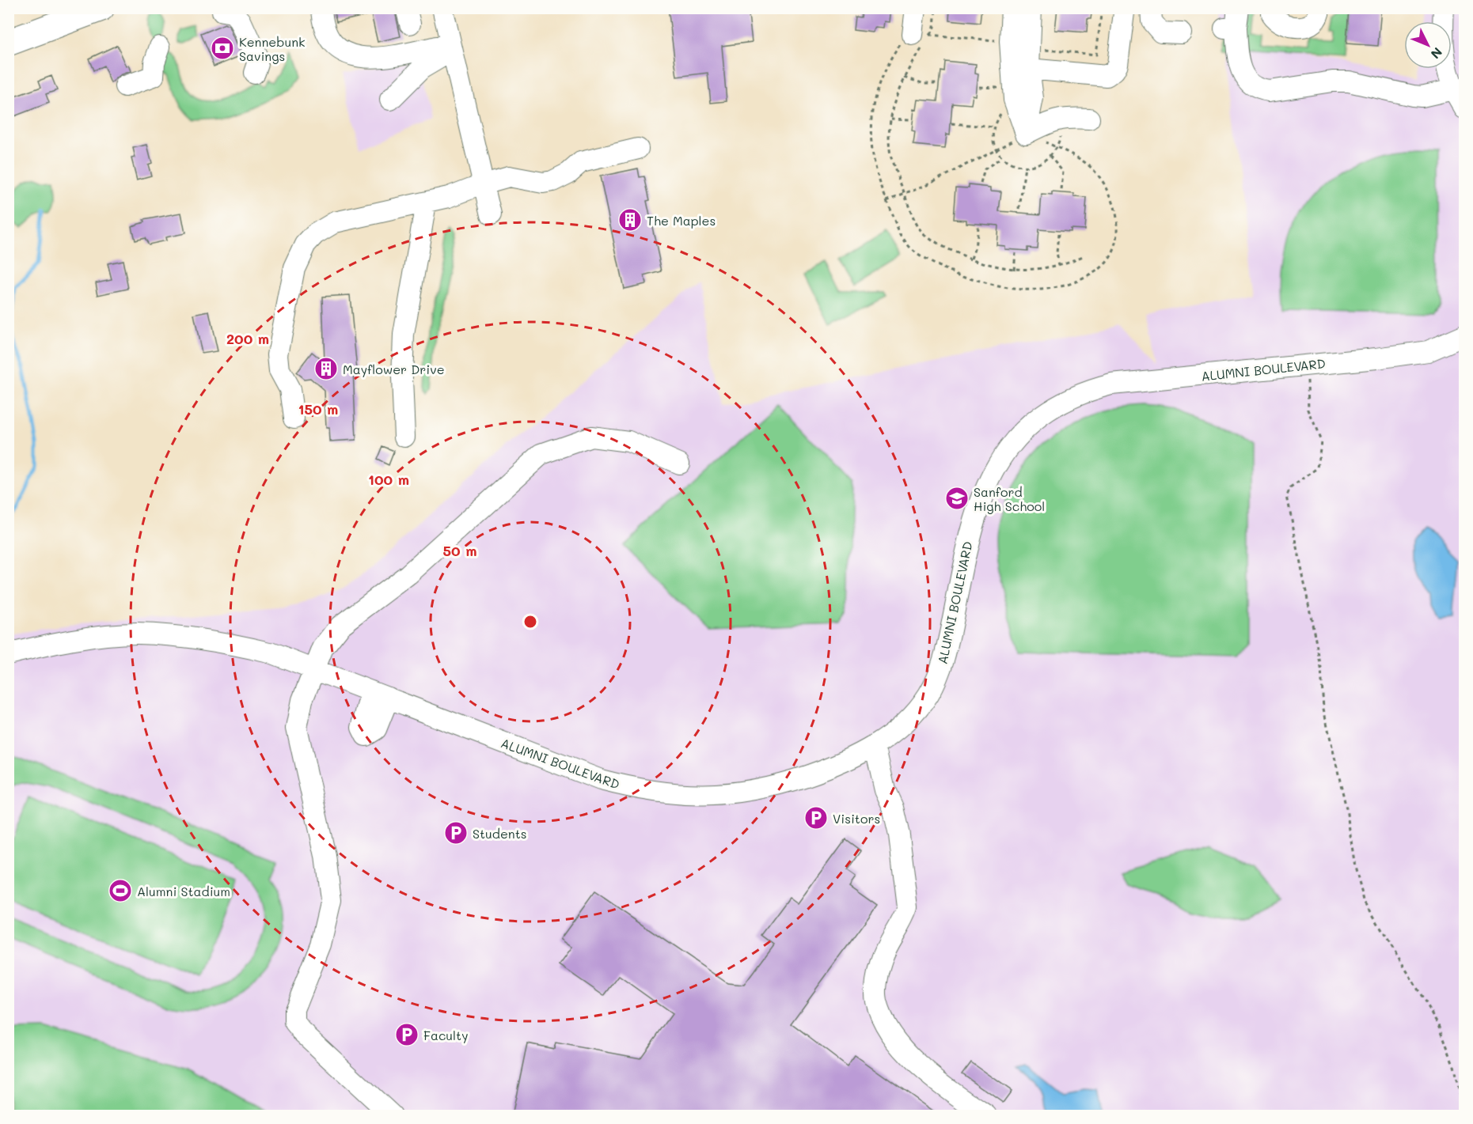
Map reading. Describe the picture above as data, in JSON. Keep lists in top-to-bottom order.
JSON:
{
  "streets": {
    "street": ["ALUMNI BOULEVARD"]
  },
  "places": {
    "bank": ["Kennebunk Savings"],
    "building": ["The Maples", "Mayflower Drive"],
    "school or university": ["Sanford High School"],
    "parking": ["Visitors", "Students", "Faculty"],
    "sports": ["Alumni Stadium"]
  },
  "north": "bottom right",
  "rings": [
    "200 m",
    "150 m",
    "100 m",
    "50 m"
  ]
}
